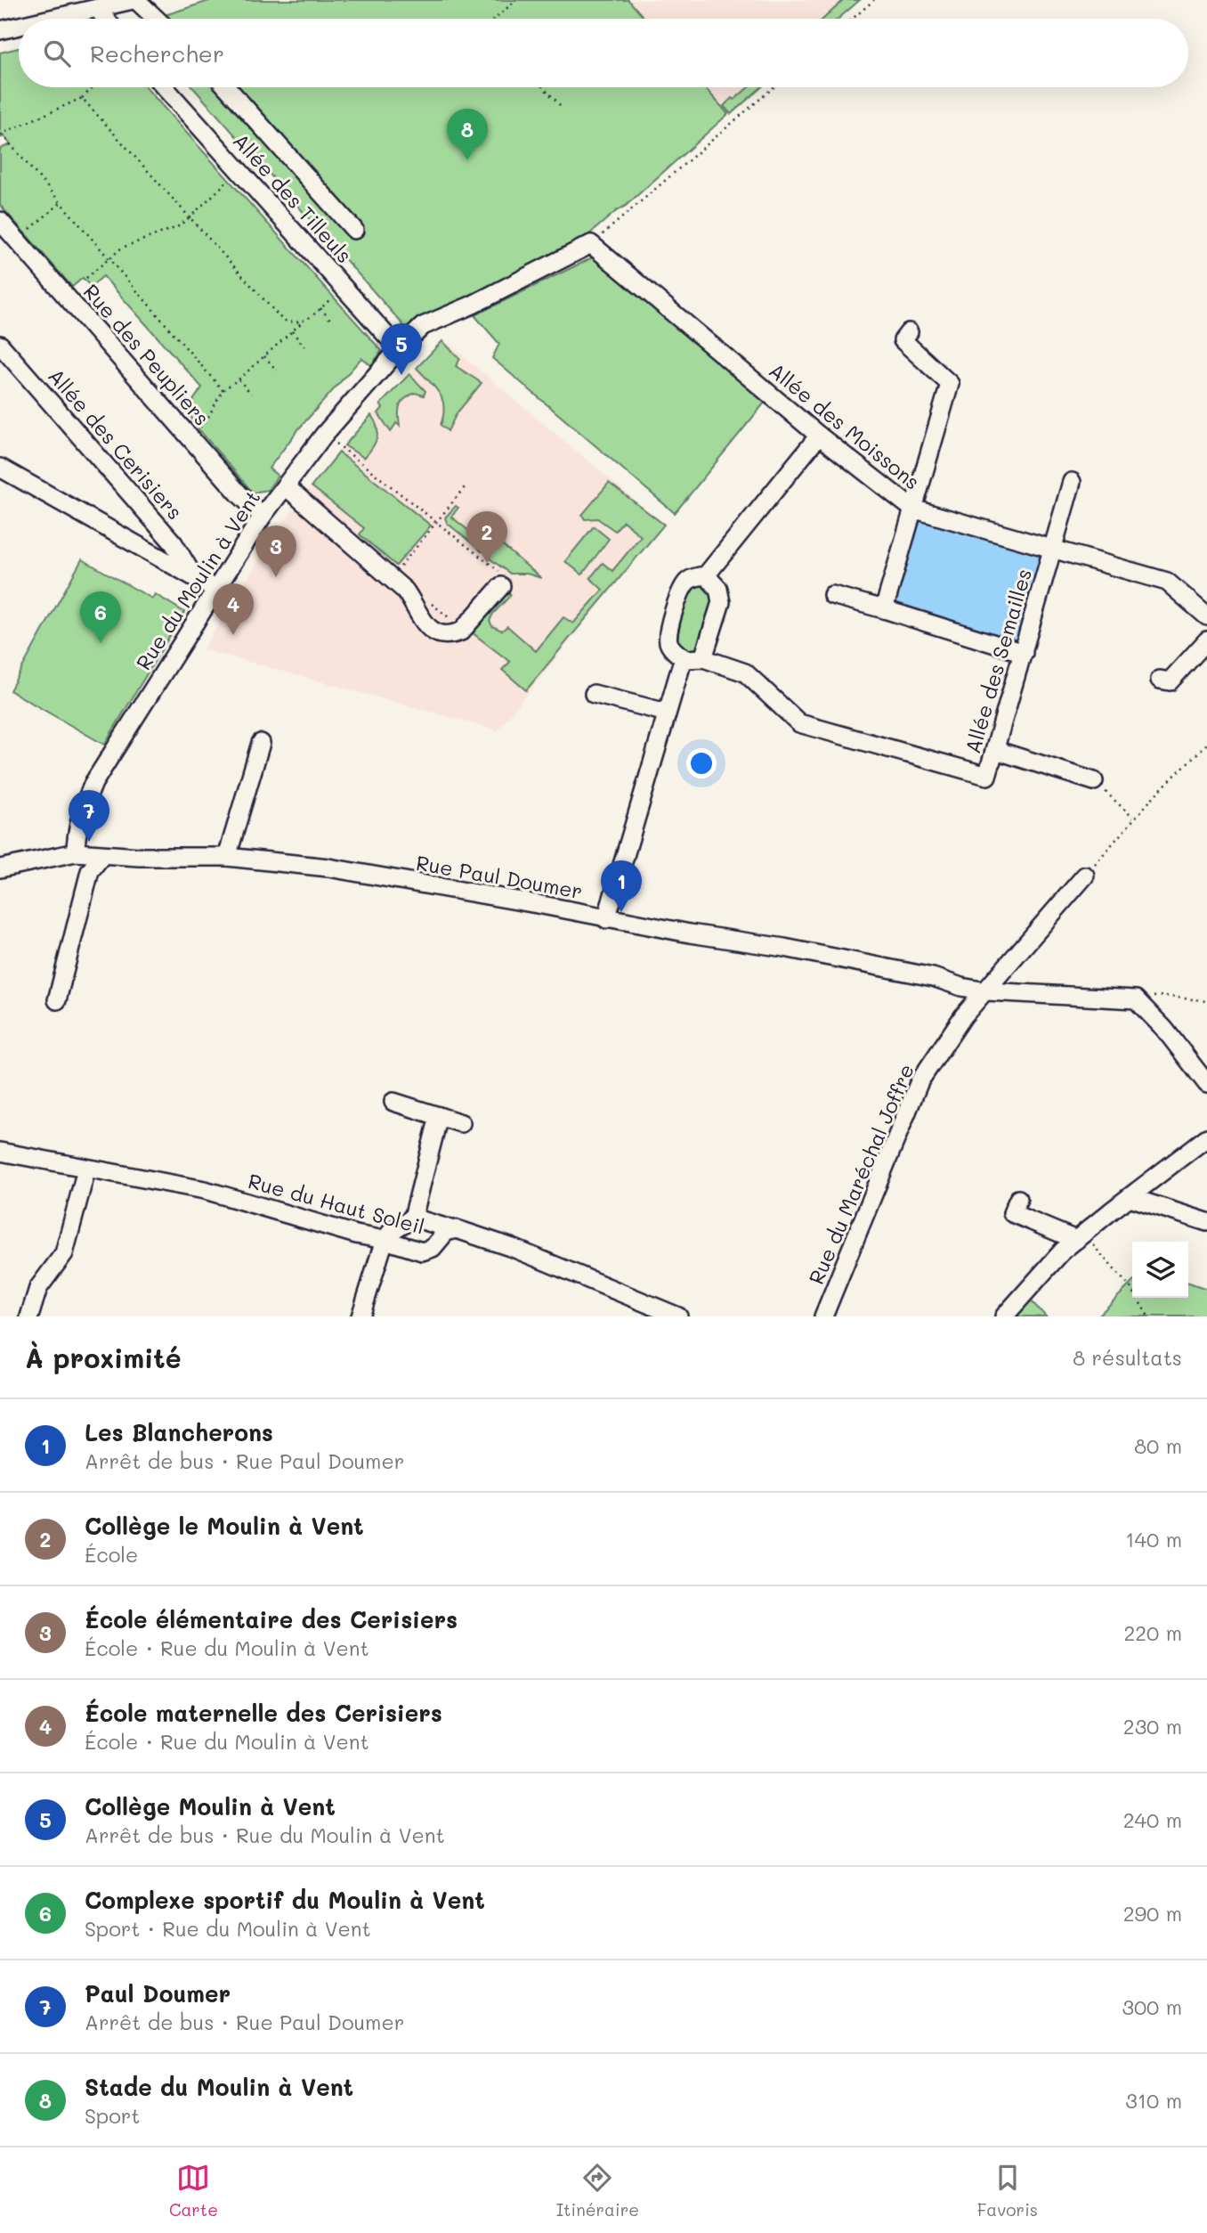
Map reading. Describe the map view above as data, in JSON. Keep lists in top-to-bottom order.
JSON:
{
  "streets": {
    "street": [
      "Allée des Tilleuls",
      "Rue des Peupliers",
      "Allée des Moissons",
      "Allée des Cerisiers",
      "Rue du Moulin à Vent",
      "Allée des Semailles",
      "Rue Paul Doumer",
      "Rue du Maréchal Joffre",
      "Rue du Haut Soleil"
    ]
  },
  "crossings": [
    ["Allée des Tilleuls", "Rue du Moulin à Vent"],
    ["Rue des Peupliers", "Rue du Moulin à Vent"],
    ["Allée des Moissons", "Rue du Moulin à Vent"],
    ["Allée des Moissons", "Allée des Semailles"],
    ["Rue du Moulin à Vent", "Rue Paul Doumer"],
    ["Rue Paul Doumer", "Rue du Maréchal Joffre"]
  ],
  "page": {
    "search": "Rechercher",
    "pins": [
      "8",
      "5",
      "2",
      "3",
      "4",
      "6",
      "7",
      "1"
    ],
    "heading": ["À proximité", "8 résultats"],
    "list": [
      {
        "mark": "1",
        "name": "Les Blancherons",
        "note": "Arrêt de bus · Rue Paul Doumer",
        "value": "80 m"
      },
      {
        "mark": "2",
        "name": "Collège le Moulin à Vent",
        "note": "École",
        "value": "140 m"
      },
      {
        "mark": "3",
        "name": "École élémentaire des Cerisiers",
        "note": "École · Rue du Moulin à Vent",
        "value": "220 m"
      },
      {
        "mark": "4",
        "name": "École maternelle des Cerisiers",
        "note": "École · Rue du Moulin à Vent",
        "value": "230 m"
      },
      {
        "mark": "5",
        "name": "Collège Moulin à Vent",
        "note": "Arrêt de bus · Rue du Moulin à Vent",
        "value": "240 m"
      },
      {
        "mark": "6",
        "name": "Complexe sportif du Moulin à Vent",
        "note": "Sport · Rue du Moulin à Vent",
        "value": "290 m"
      },
      {
        "mark": "7",
        "name": "Paul Doumer",
        "note": "Arrêt de bus · Rue Paul Doumer",
        "value": "300 m"
      },
      {
        "mark": "8",
        "name": "Stade du Moulin à Vent",
        "note": "Sport",
        "value": "310 m"
      }
    ],
    "nav": ["Carte", "Itinéraire", "Favoris"]
  }
}
